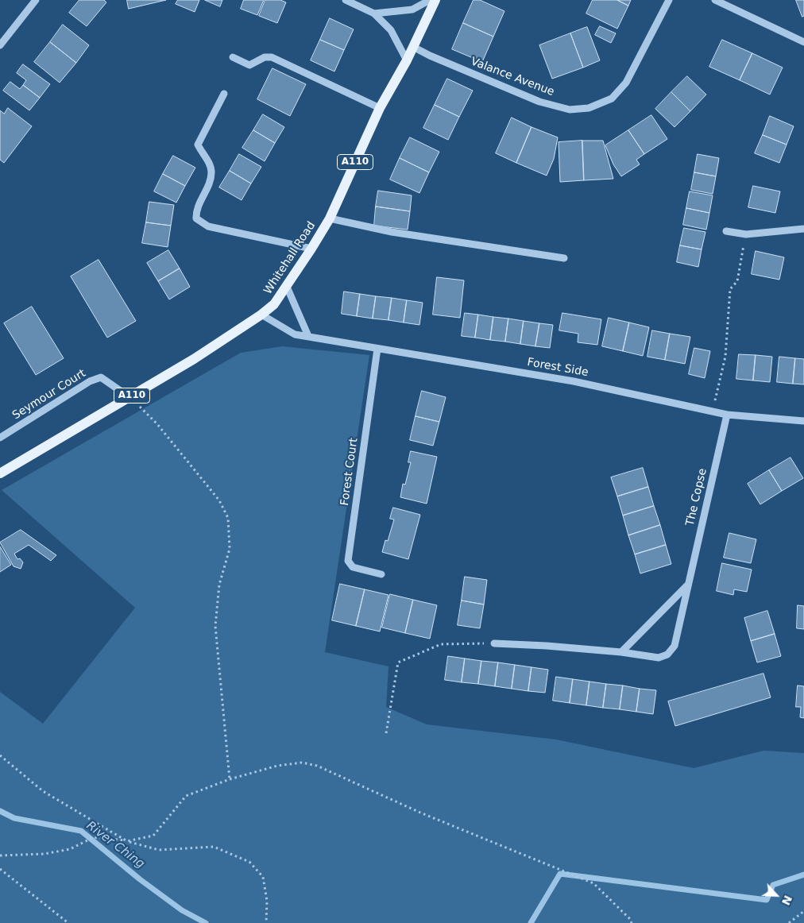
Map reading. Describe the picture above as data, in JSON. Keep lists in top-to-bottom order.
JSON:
{
  "streets": {
    "main road": ["A110", "Whitehall Road"],
    "street": [
      "Valance Avenue",
      "Forest Side",
      "Seymour Court",
      "Forest Court",
      "The Copse"
    ]
  },
  "crossings": [
    ["Valance Avenue", "Whitehall Road"],
    ["Whitehall Road", "Forest Side"],
    ["Whitehall Road", "Seymour Court"],
    ["Forest Side", "Forest Court"],
    ["Forest Side", "The Copse"]
  ],
  "water": ["River Ching"],
  "north": "bottom right"
}
